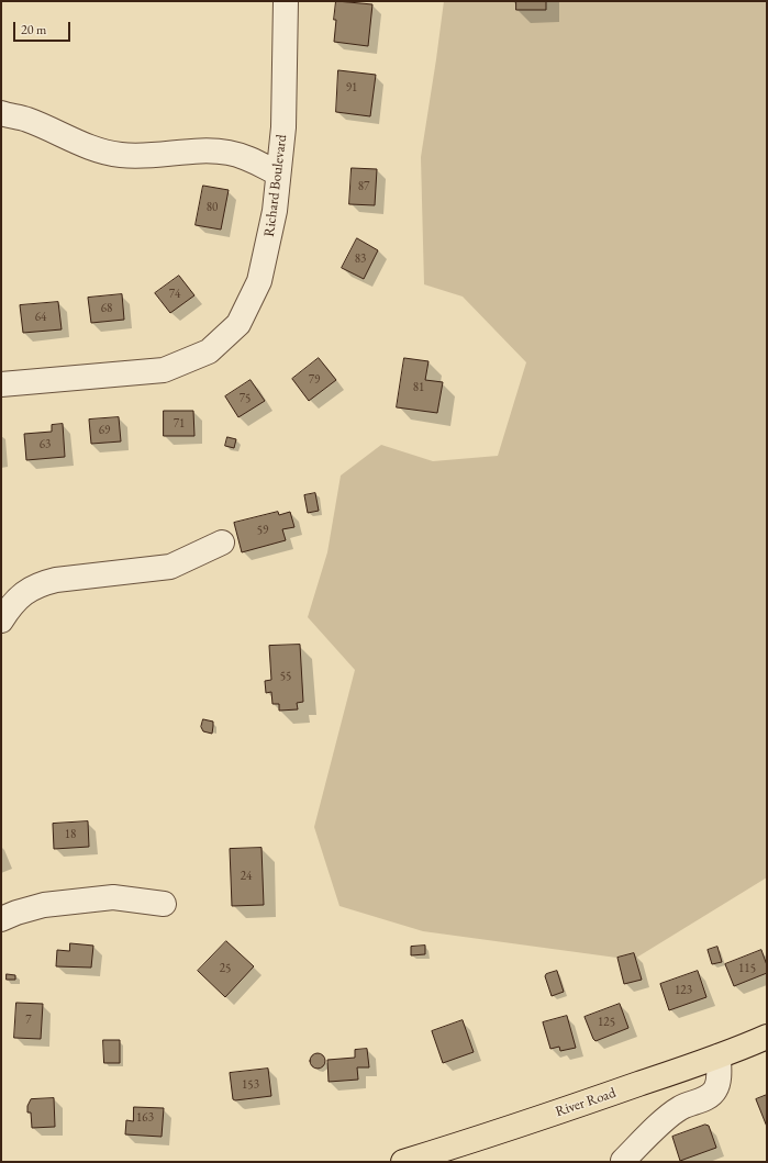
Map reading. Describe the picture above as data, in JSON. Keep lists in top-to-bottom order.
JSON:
{
  "streets": {
    "main road": ["River Road"],
    "street": ["Richard Boulevard"]
  },
  "house_numbers": [
    "91",
    "87",
    "80",
    "83",
    "74",
    "68",
    "64",
    "79",
    "81",
    "75",
    "71",
    "69",
    "63",
    "59",
    "55",
    "18",
    "24",
    "25",
    "115",
    "123",
    "7",
    "125",
    "153",
    "163"
  ],
  "scale_bar": "20 m"
}
